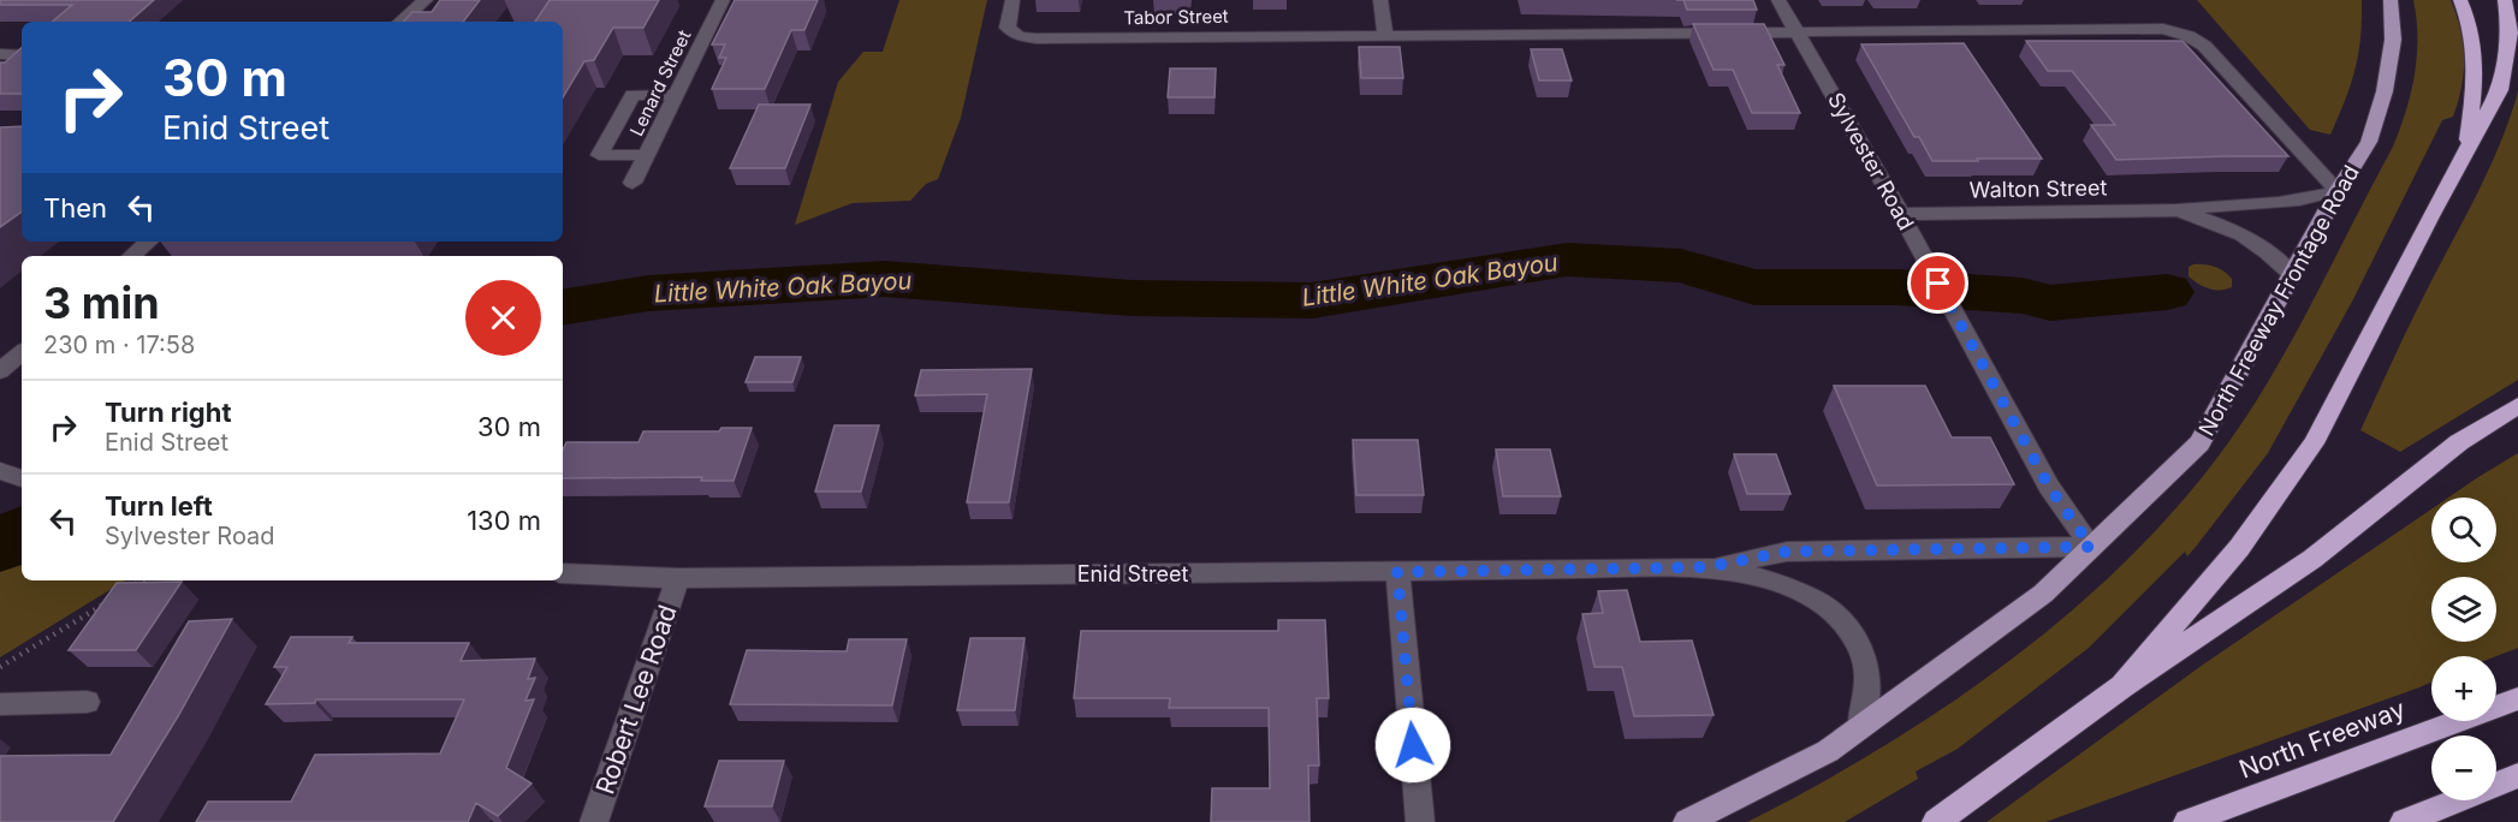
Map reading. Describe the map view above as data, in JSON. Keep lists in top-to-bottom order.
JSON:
{
  "streets": {
    "highway": ["North Freeway"],
    "main road": ["North Freeway Frontage Road"],
    "street": [
      "Tabor Street",
      "Lenard Street",
      "Sylvester Road",
      "Walton Street",
      "Enid Street",
      "Robert Lee Road"
    ]
  },
  "crossings": [
    ["Tabor Street", "Sylvester Road"],
    ["Tabor Street", "Walton Street"],
    ["Tabor Street", "North Freeway Frontage Road"],
    ["Sylvester Road", "Walton Street"],
    ["Sylvester Road", "North Freeway Frontage Road"],
    ["Sylvester Road", "Enid Street"],
    ["Walton Street", "North Freeway Frontage Road"],
    ["North Freeway Frontage Road", "Enid Street"],
    ["Enid Street", "Robert Lee Road"]
  ],
  "water": ["Little White Oak Bayou"],
  "page": {
    "turn": ["30 m", "Enid Street"],
    "then": "Then",
    "heading": ["3 min", "230 m · 17:58"],
    "list": [
      {
        "name": "Turn right",
        "note": "Enid Street",
        "value": "30 m"
      },
      {
        "name": "Turn left",
        "note": "Sylvester Road",
        "value": "130 m"
      }
    ],
    "map_buttons": ["+", "−"]
  }
}
